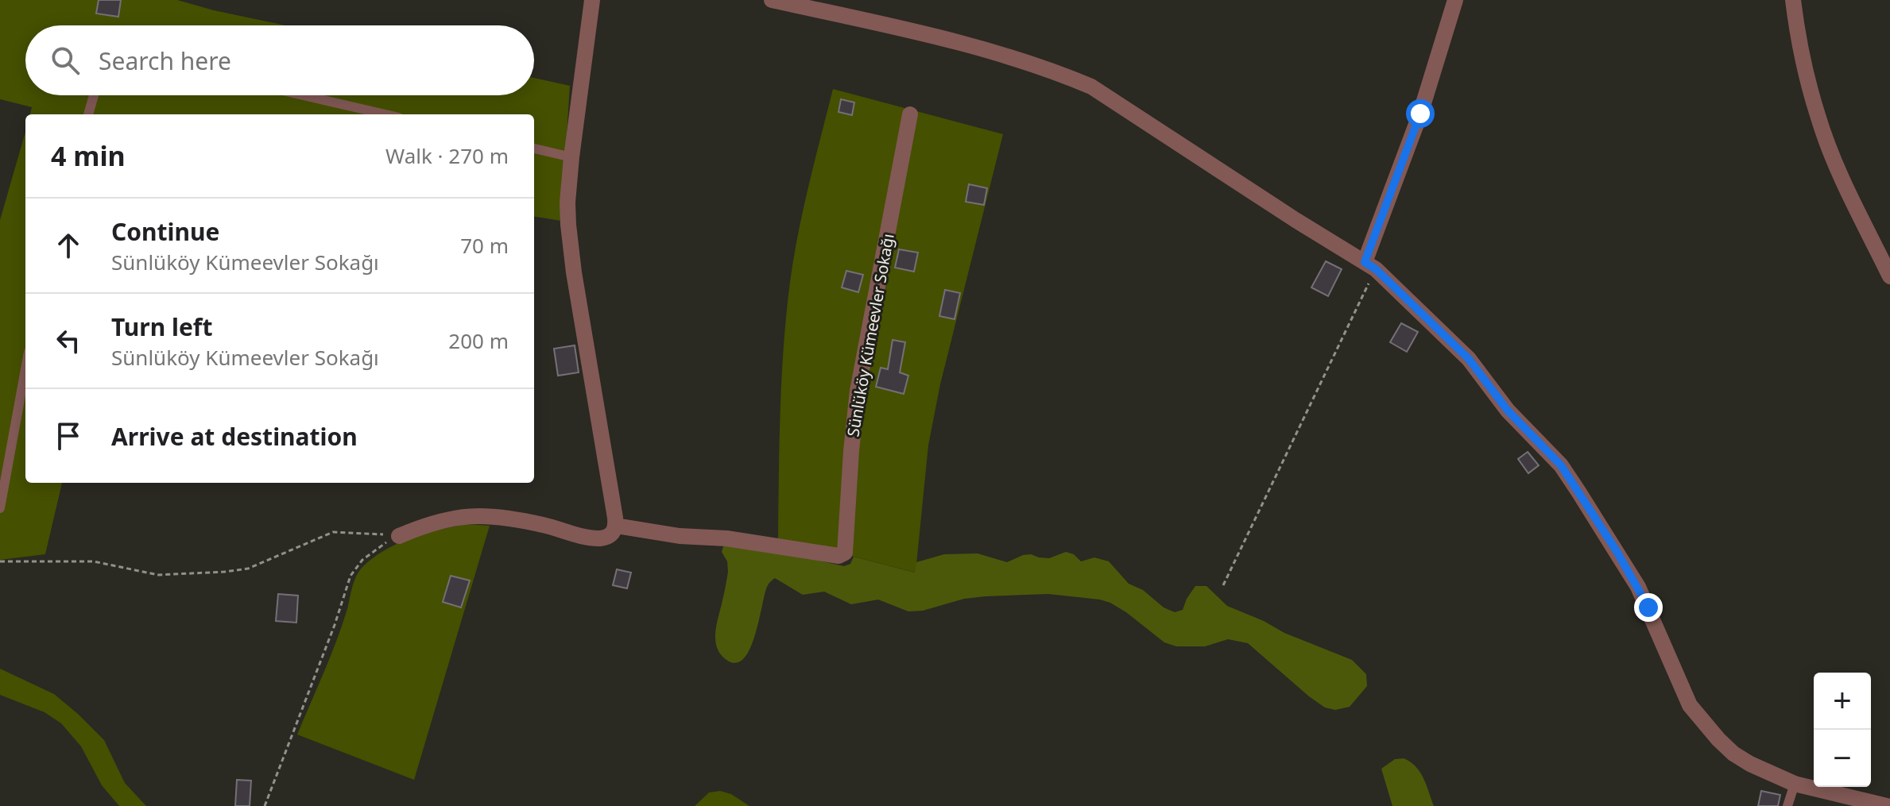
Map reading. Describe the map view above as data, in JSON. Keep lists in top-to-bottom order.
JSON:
{
  "streets": {
    "street": ["Sünlüköy Kümeevler Sokağı"]
  },
  "page": {
    "search": "Search here",
    "heading": ["4 min", "Walk · 270 m"],
    "list": [
      ["Continue", "Sünlüköy Kümeevler Sokağı", "70 m"],
      ["Turn left", "Sünlüköy Kümeevler Sokağı", "200 m"],
      "Arrive at destination"
    ],
    "map_buttons": ["+", "−"]
  }
}
